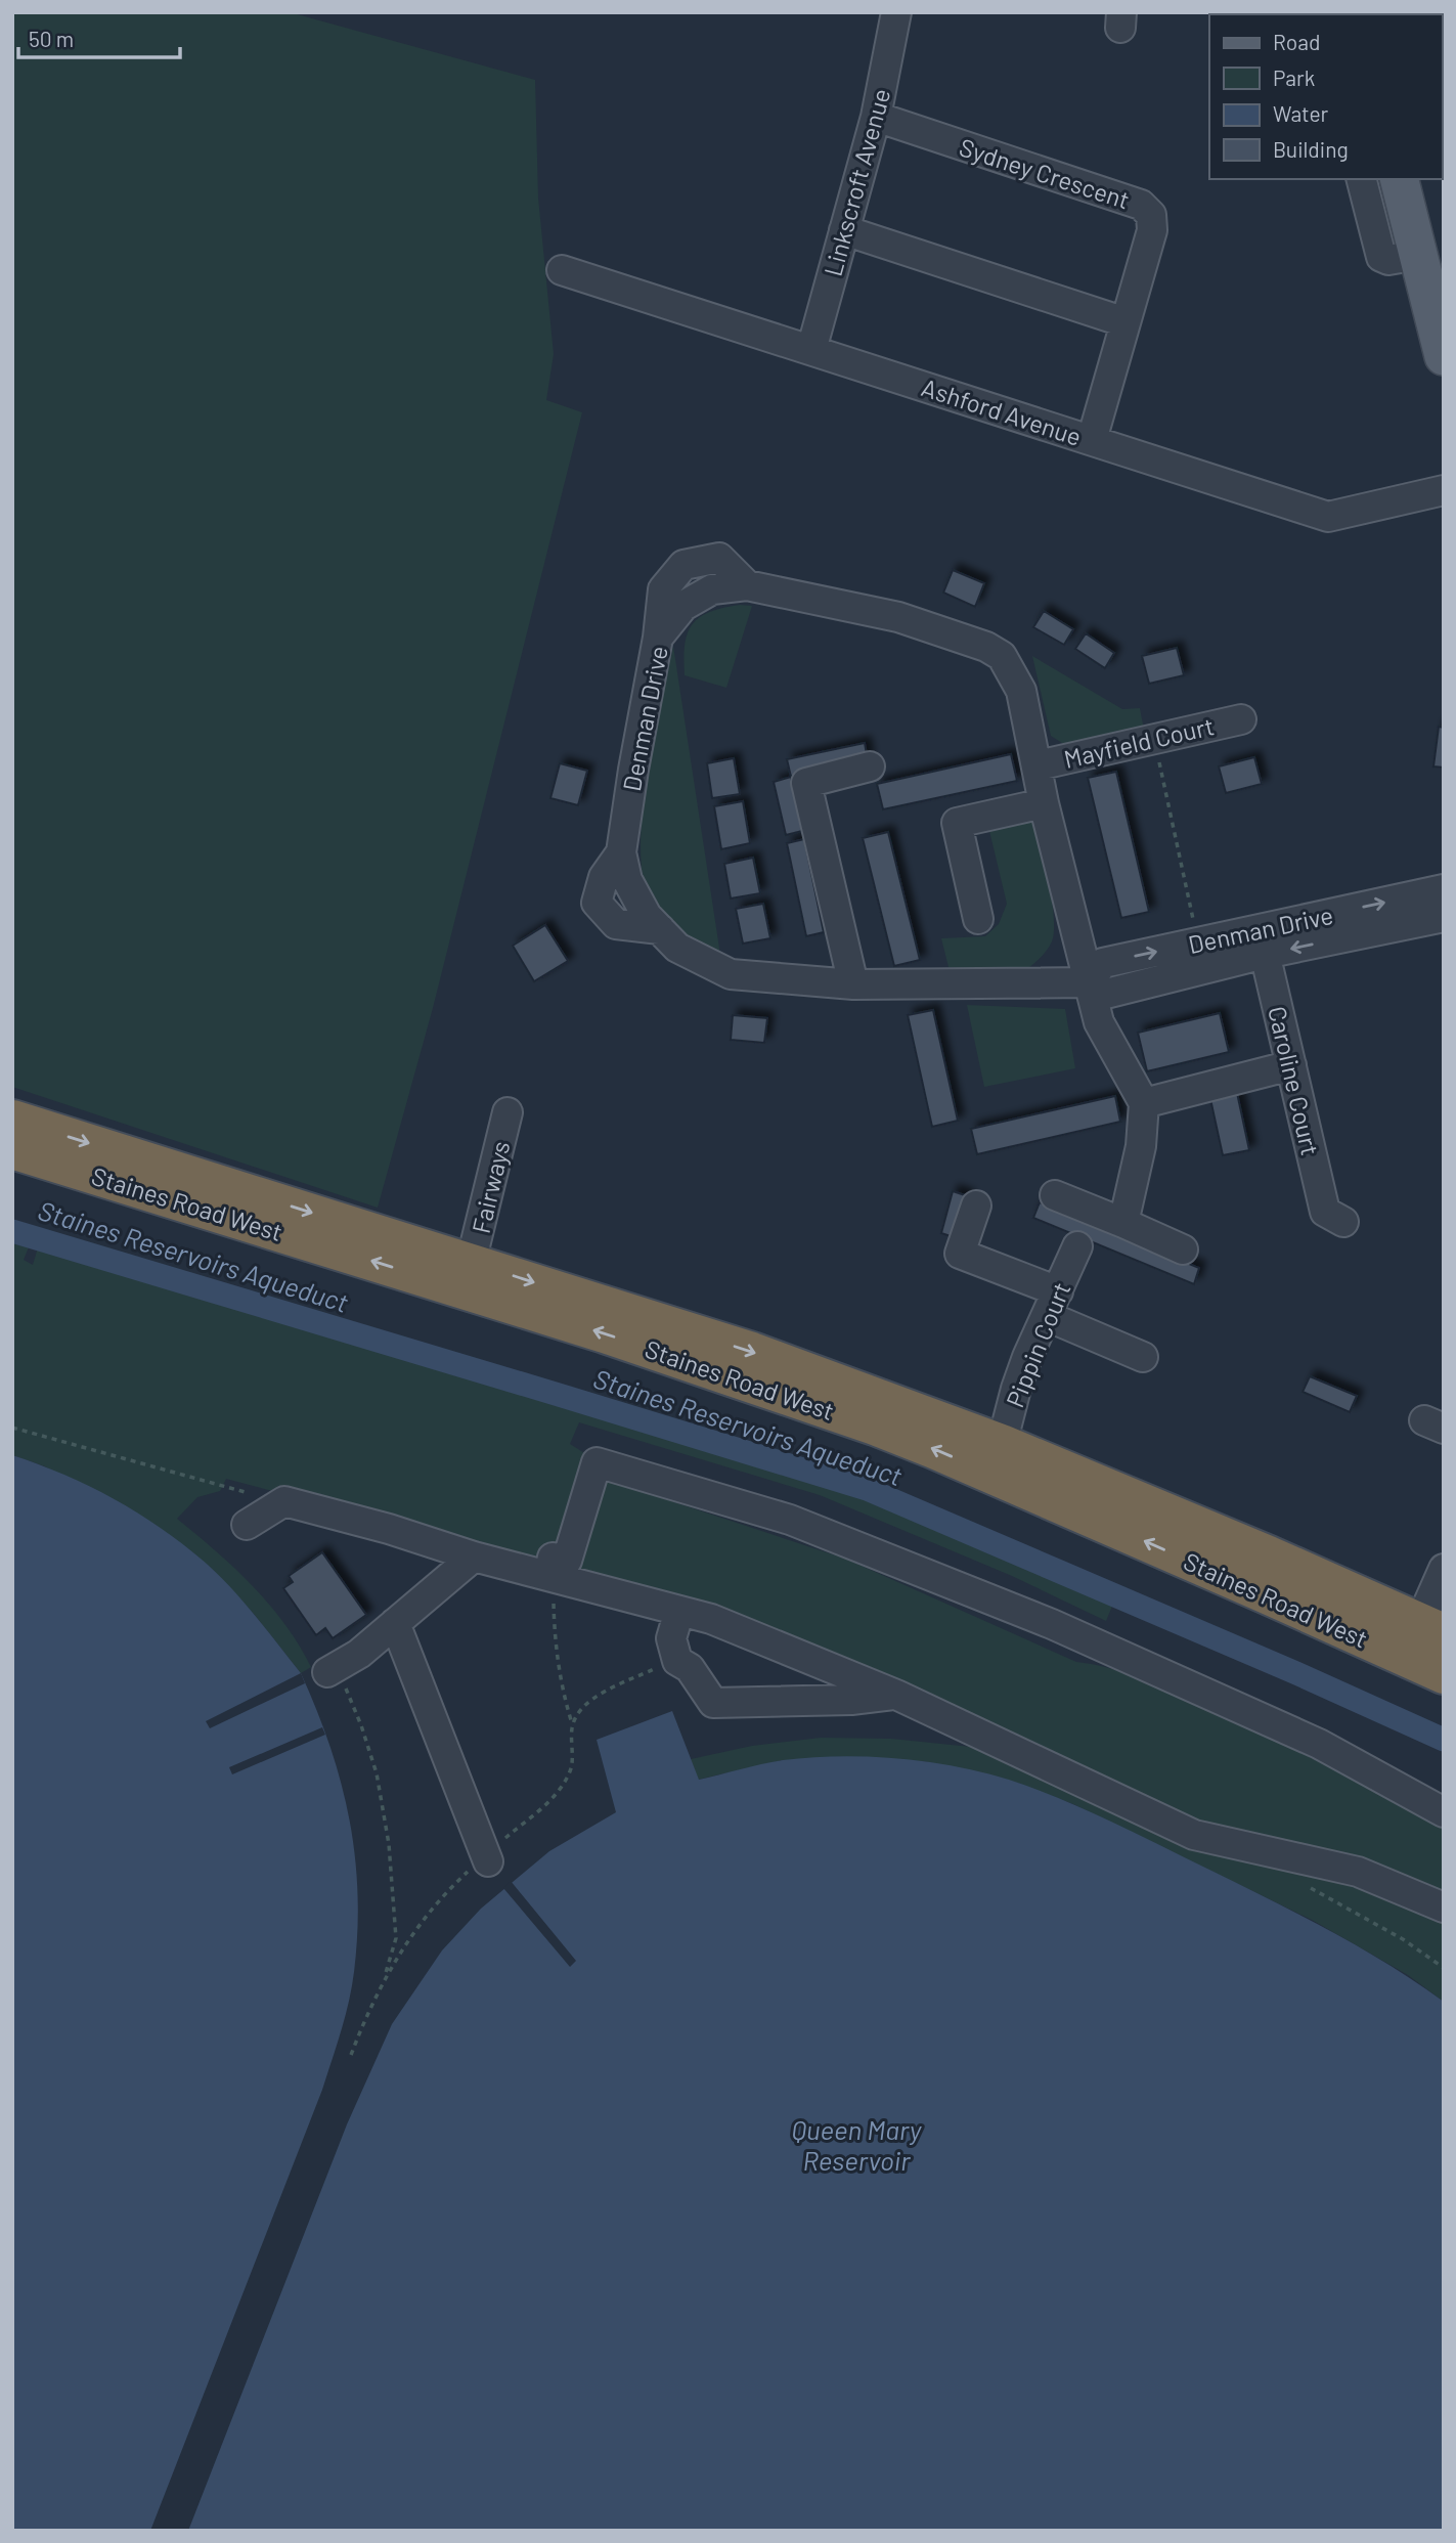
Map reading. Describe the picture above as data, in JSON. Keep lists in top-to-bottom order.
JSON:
{
  "streets": {
    "highway": ["Staines Road West"],
    "street": [
      "Sydney Crescent",
      "Linkscroft Avenue",
      "Ashford Avenue",
      "Denman Drive",
      "Mayfield Court",
      "Caroline Court",
      "Fairways",
      "Pippin Court"
    ]
  },
  "crossings": [
    ["Sydney Crescent", "Linkscroft Avenue"],
    ["Sydney Crescent", "Ashford Avenue"],
    ["Linkscroft Avenue", "Ashford Avenue"],
    ["Denman Drive", "Mayfield Court"],
    ["Denman Drive", "Caroline Court"],
    ["Fairways", "Staines Road West"],
    ["Staines Road West", "Pippin Court"]
  ],
  "water": ["Staines Reservoirs Aqueduct", "Queen Mary Reservoir"],
  "legend": [
    "Road",
    "Park",
    "Water",
    "Building"
  ],
  "scale_bar": "50 m"
}
